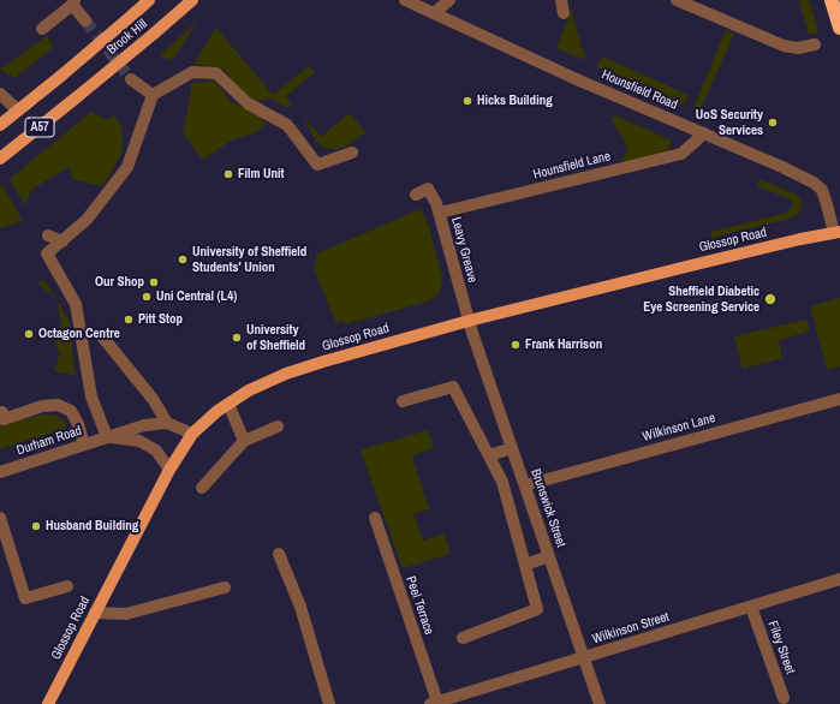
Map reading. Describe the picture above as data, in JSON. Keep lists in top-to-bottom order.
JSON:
{
  "streets": {
    "main road": ["Brook Hill", "A57", "Glossop Road"],
    "street": [
      "Hounsfield Road",
      "Hounsfield Lane",
      "Leavy Greave",
      "Wilkinson Lane",
      "Durham Road",
      "Brunswick Street",
      "Peel Terrace",
      "Wilkinson Street",
      "Filey Street"
    ]
  },
  "crossings": [
    ["Brook Hill", "A57"],
    ["Hounsfield Road", "Hounsfield Lane"],
    ["Hounsfield Road", "Glossop Road"],
    ["Hounsfield Lane", "Leavy Greave"],
    ["Glossop Road", "Leavy Greave"],
    ["Glossop Road", "Durham Road"],
    ["Glossop Road", "Brunswick Street"],
    ["Leavy Greave", "Brunswick Street"],
    ["Wilkinson Lane", "Brunswick Street"],
    ["Brunswick Street", "Wilkinson Street"],
    ["Peel Terrace", "Wilkinson Street"],
    ["Wilkinson Street", "Filey Street"]
  ],
  "places": [
    "Hicks Building",
    "UoS Security Services",
    "Film Unit",
    "University of Sheffield Students' Union",
    "Our Shop",
    "Uni Central (L4)",
    "Sheffield Diabetic Eye Screening Service",
    "Pitt Stop",
    "Octagon Centre",
    "University of Sheffield",
    "Frank Harrison",
    "Husband Building"
  ]
}
